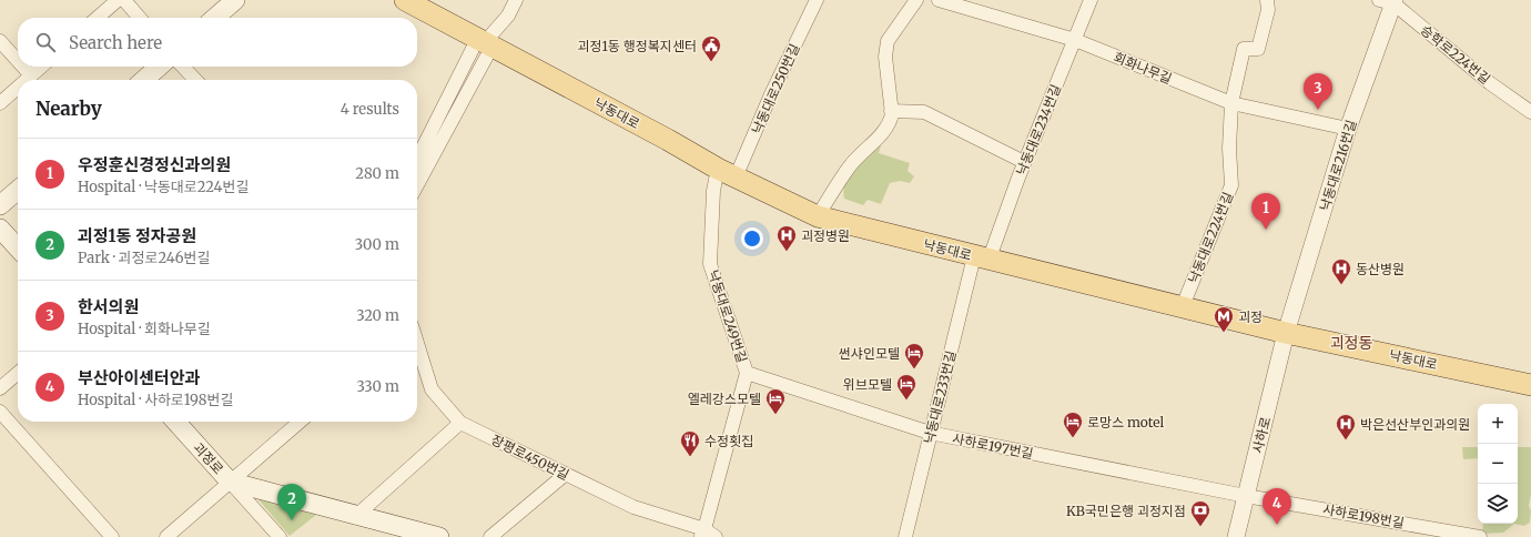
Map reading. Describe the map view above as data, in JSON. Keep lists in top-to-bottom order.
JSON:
{
  "streets": {
    "main road": ["낙동대로", "괴정로"],
    "street": [
      "승학로224번길",
      "회화나무길",
      "낙동대로250번길",
      "낙동대로234번길",
      "낙동대로216번길",
      "낙동대로224번길",
      "낙동대로249번길",
      "낙동대로233번길",
      "사하로",
      "사하로197번길",
      "장평로450번길",
      "사하로198번길"
    ]
  },
  "crossings": [
    ["승학로224번길", "낙동대로216번길"],
    ["회화나무길", "낙동대로234번길"],
    ["회화나무길", "낙동대로216번길"],
    ["회화나무길", "낙동대로224번길"],
    ["낙동대로250번길", "낙동대로"],
    ["낙동대로250번길", "낙동대로249번길"],
    ["낙동대로", "낙동대로234번길"],
    ["낙동대로", "낙동대로216번길"],
    ["낙동대로", "낙동대로224번길"],
    ["낙동대로", "낙동대로249번길"],
    ["낙동대로", "낙동대로233번길"],
    ["낙동대로", "사하로"],
    ["낙동대로234번길", "낙동대로233번길"],
    ["낙동대로216번길", "사하로"],
    ["낙동대로249번길", "사하로197번길"],
    ["낙동대로249번길", "장평로450번길"],
    ["낙동대로233번길", "사하로197번길"],
    ["사하로", "사하로197번길"],
    ["사하로", "사하로198번길"],
    ["사하로197번길", "사하로198번길"]
  ],
  "districts": ["괴정동"],
  "places": {
    "public building": ["괴정1동 행정복지센터"],
    "hospital": ["괴정병원", "동산병원", "박은선산부인과의원"],
    "metro station": ["괴정"],
    "hotel": [
      "썬샤인모텔",
      "위브모텔",
      "엘레강스모텔",
      "로망스 motel"
    ],
    "restaurant": ["수정횟집"],
    "bank": ["KB국민은행 괴정지점"]
  },
  "page": {
    "search": "Search here",
    "pins": [
      "3",
      "1",
      "2",
      "4"
    ],
    "heading": ["Nearby", "4 results"],
    "list": [
      {
        "mark": "1",
        "name": "우정훈신경정신과의원",
        "note": "Hospital · 낙동대로224번길",
        "value": "280 m"
      },
      {
        "mark": "2",
        "name": "괴정1동 정자공원",
        "note": "Park · 괴정로246번길",
        "value": "300 m"
      },
      {
        "mark": "3",
        "name": "한서의원",
        "note": "Hospital · 회화나무길",
        "value": "320 m"
      },
      {
        "mark": "4",
        "name": "부산아이센터안과",
        "note": "Hospital · 사하로198번길",
        "value": "330 m"
      }
    ],
    "map_buttons": ["+", "−"]
  }
}
